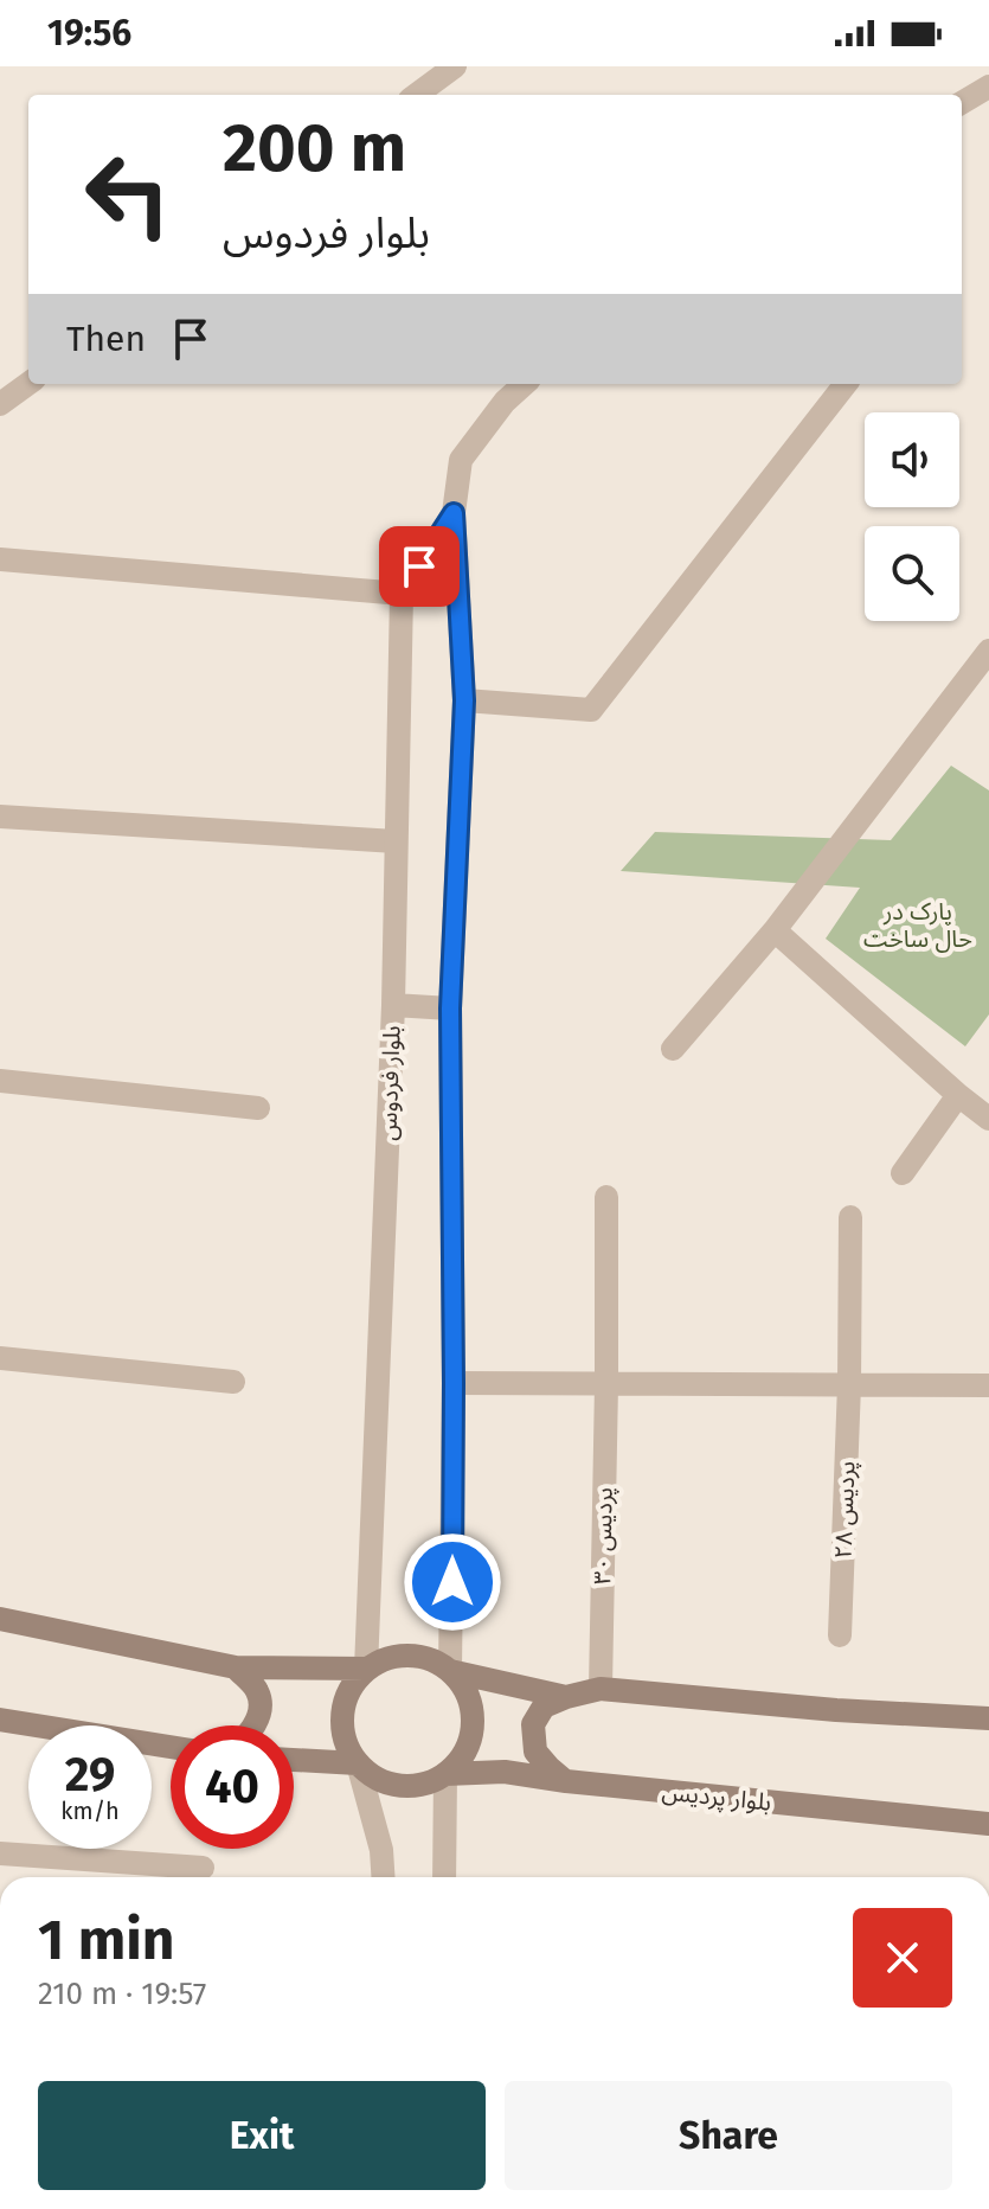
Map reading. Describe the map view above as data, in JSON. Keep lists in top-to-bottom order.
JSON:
{
  "streets": {
    "main road": ["بلوار پردیس"],
    "street": ["بلوار فردوس", "پردیس ۲۸", "پردیس ۳۰"]
  },
  "crossings": [
    ["بلوار فردوس", "بلوار پردیس"]
  ],
  "parks": ["پارک در حال ساخت"],
  "page": {
    "status": "19:56",
    "turn": ["200 m", "بلوار فردوس"],
    "then": "Then",
    "speed": "29 km/h",
    "limit": "40",
    "heading": ["1 min", "210 m · 19:57"],
    "buttons": ["Exit", "Share"]
  }
}
